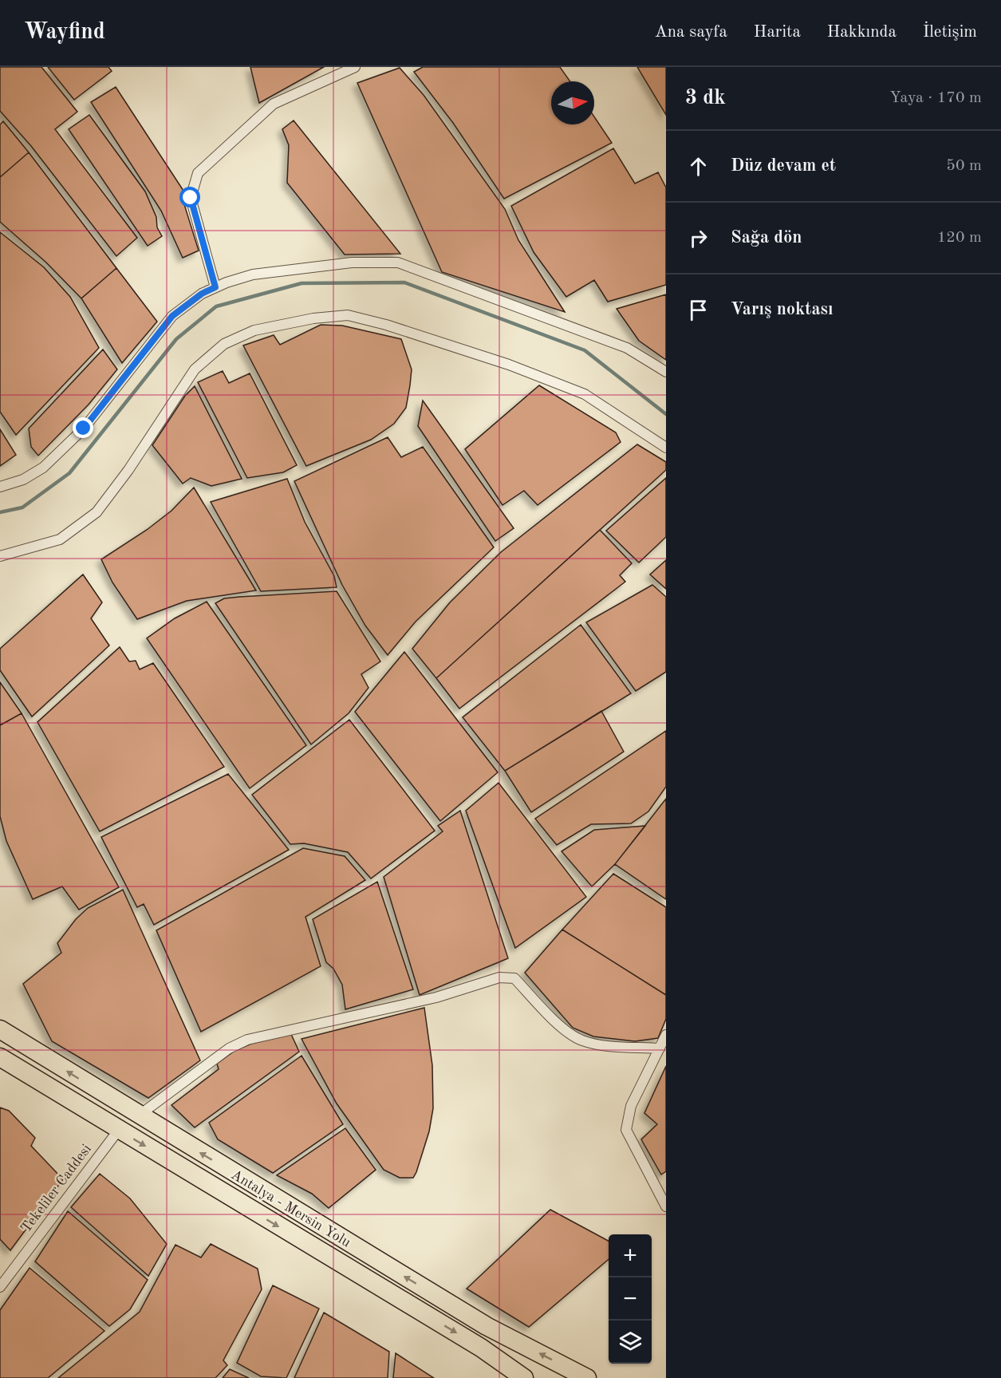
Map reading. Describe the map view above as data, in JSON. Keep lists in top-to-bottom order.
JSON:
{
  "streets": {
    "highway": ["Antalya - Mersin Yolu"],
    "street": ["Tekeliler Caddesi"]
  },
  "crossings": [
    ["Tekeliler Caddesi", "Antalya - Mersin Yolu"]
  ],
  "north": "right",
  "page": {
    "header": "Wayfind",
    "nav": [
      "Ana sayfa",
      "Harita",
      "Hakkında",
      "İletişim"
    ],
    "heading": ["3 dk", "Yaya · 170 m"],
    "list": [
      ["Düz devam et", "50 m"],
      ["Sağa dön", "120 m"],
      "Varış noktası"
    ],
    "map_buttons": ["+", "−"]
  }
}
